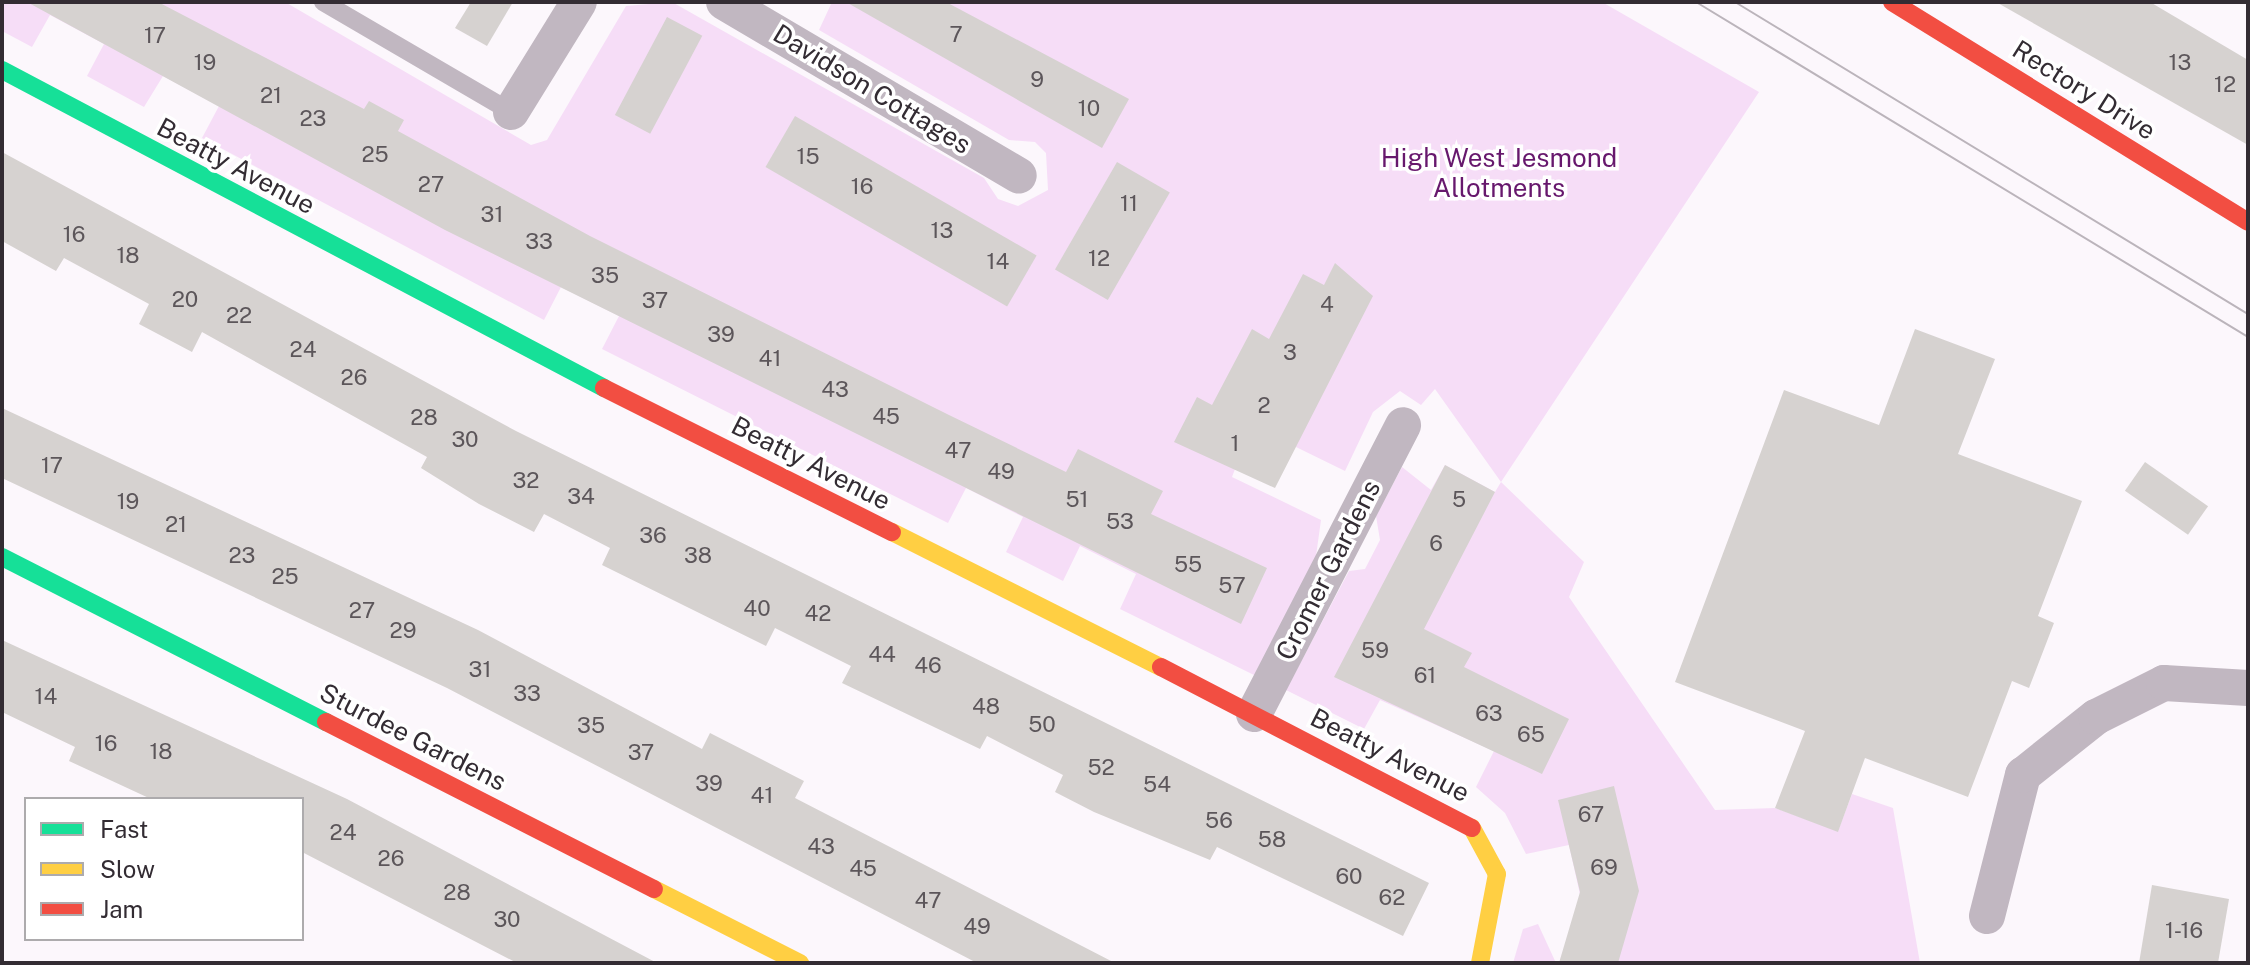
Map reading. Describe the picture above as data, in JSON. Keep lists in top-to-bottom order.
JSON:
{
  "streets": {
    "street": [
      "Davidson Cottages",
      "Rectory Drive",
      "Beatty Avenue",
      "Cromer Gardens",
      "Sturdee Gardens"
    ]
  },
  "crossings": [
    ["Beatty Avenue", "Cromer Gardens"]
  ],
  "parks": ["High West Jesmond Allotments"],
  "house_numbers": [
    "7",
    "17",
    "19",
    "13",
    "9",
    "12",
    "21",
    "10",
    "23",
    "25",
    "15",
    "27",
    "16",
    "11",
    "31",
    "13",
    "16",
    "33",
    "18",
    "12",
    "14",
    "35",
    "20",
    "37",
    "4",
    "22",
    "39",
    "24",
    "3",
    "41",
    "26",
    "43",
    "2",
    "45",
    "28",
    "30",
    "1",
    "47",
    "17",
    "49",
    "32",
    "34",
    "51",
    "5",
    "19",
    "53",
    "21",
    "36",
    "6",
    "23",
    "38",
    "55",
    "25",
    "57",
    "40",
    "27",
    "42",
    "29",
    "59",
    "44",
    "46",
    "31",
    "61",
    "33",
    "14",
    "48",
    "63",
    "50",
    "35",
    "65",
    "16",
    "18",
    "37",
    "52",
    "39",
    "54",
    "41",
    "67",
    "56",
    "24",
    "58",
    "43",
    "26",
    "69",
    "45",
    "60",
    "28",
    "62",
    "47",
    "30",
    "49",
    "1-16"
  ],
  "legend": ["Fast", "Slow", "Jam"]
}
